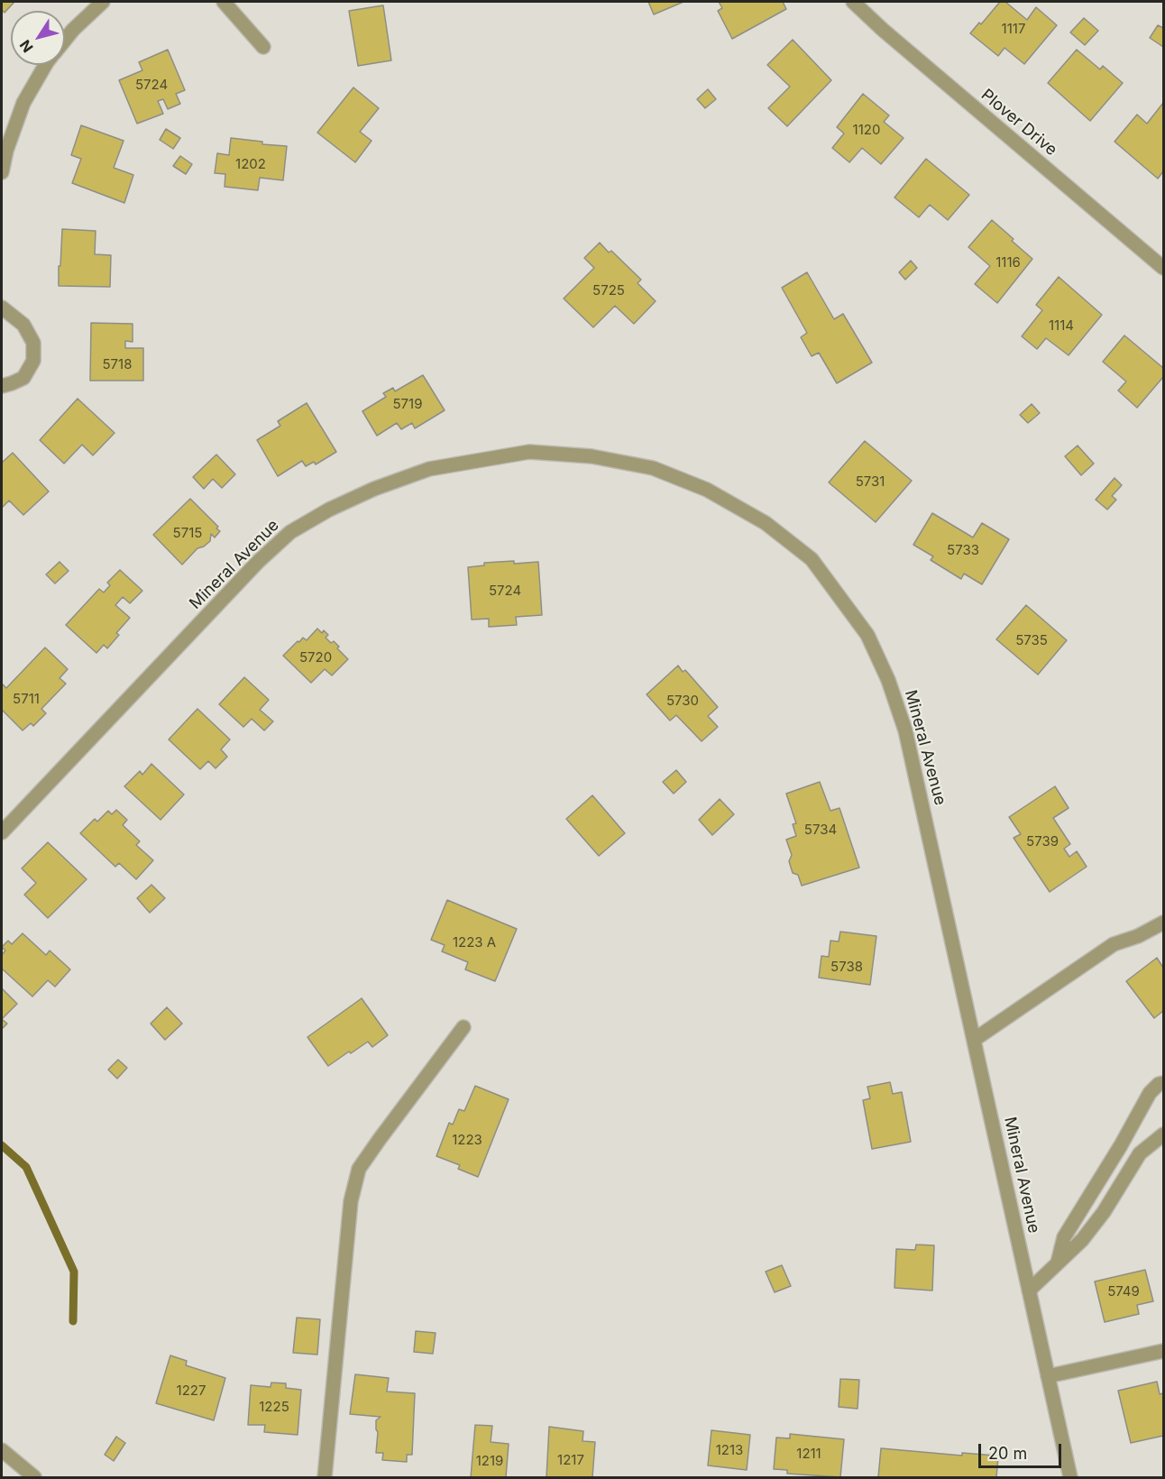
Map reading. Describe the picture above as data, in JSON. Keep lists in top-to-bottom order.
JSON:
{
  "streets": {
    "street": ["Plover Drive", "Mineral Avenue"]
  },
  "house_numbers": [
    "1117",
    "5724",
    "1120",
    "1202",
    "1116",
    "5725",
    "1114",
    "5718",
    "5719",
    "5731",
    "5715",
    "5733",
    "5724",
    "5735",
    "5720",
    "5711",
    "5730",
    "5734",
    "5739",
    "1223 A",
    "5738",
    "1223",
    "5749",
    "1227",
    "1225",
    "1213",
    "1211",
    "1217",
    "1219"
  ],
  "scale_bar": "20 m",
  "north": "bottom left"
}
